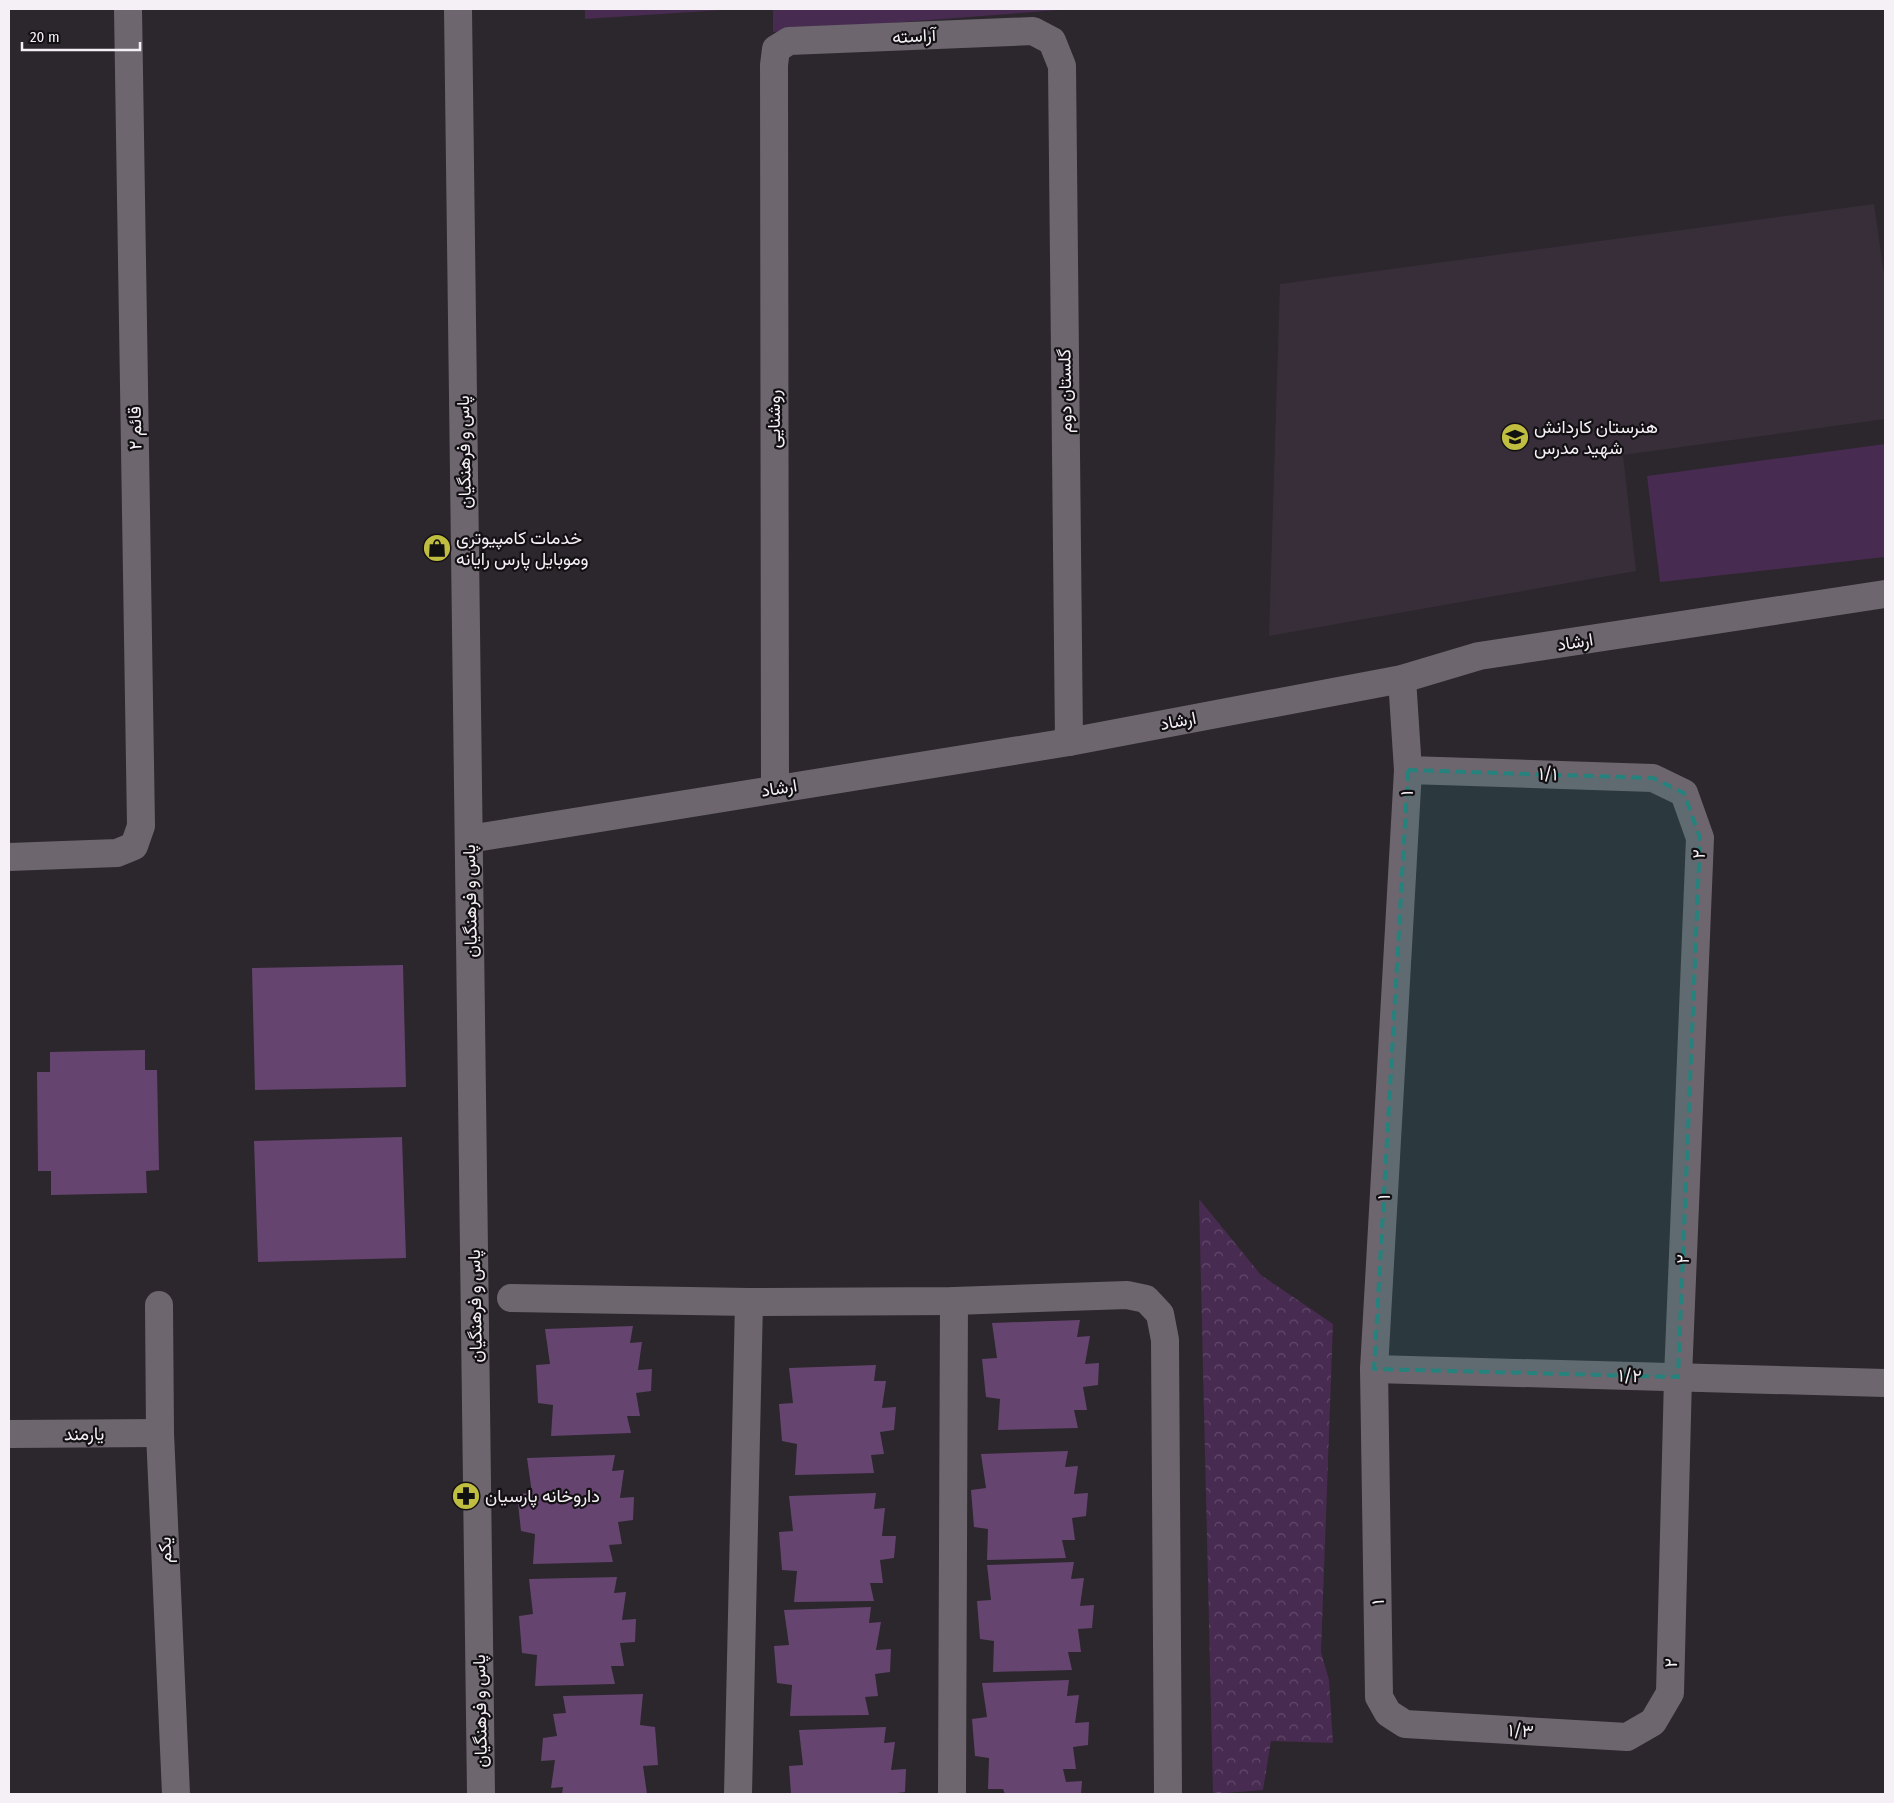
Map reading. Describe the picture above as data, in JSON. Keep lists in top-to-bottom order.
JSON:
{
  "streets": {
    "street": [
      "آراسته",
      "گلستان دوم",
      "روشنایی",
      "قائم ۲",
      "پاس و فرهنگیان",
      "ارشاد",
      "۱/۱",
      "۱",
      "۲",
      "۱/۲",
      "یارمند",
      "یکم",
      "۱/۳"
    ]
  },
  "crossings": [
    ["آراسته", "گلستان دوم"],
    ["آراسته", "روشنایی"],
    ["گلستان دوم", "ارشاد"],
    ["روشنایی", "ارشاد"],
    ["پاس و فرهنگیان", "ارشاد"],
    ["ارشاد", "۱"],
    ["۱/۱", "۱"],
    ["۱/۱", "۲"],
    ["۱", "۱/۲"],
    ["۱", "۱/۳"],
    ["۲", "۱/۲"],
    ["۲", "۱/۳"],
    ["یارمند", "یکم"]
  ],
  "places": {
    "school or university": ["هنرستان کاردانش شهید مدرس"],
    "shop": ["خدمات کامپیوتری وموبایل پارس رایانه"],
    "pharmacy": ["داروخانه پارسیان"]
  },
  "scale_bar": "20 m"
}
